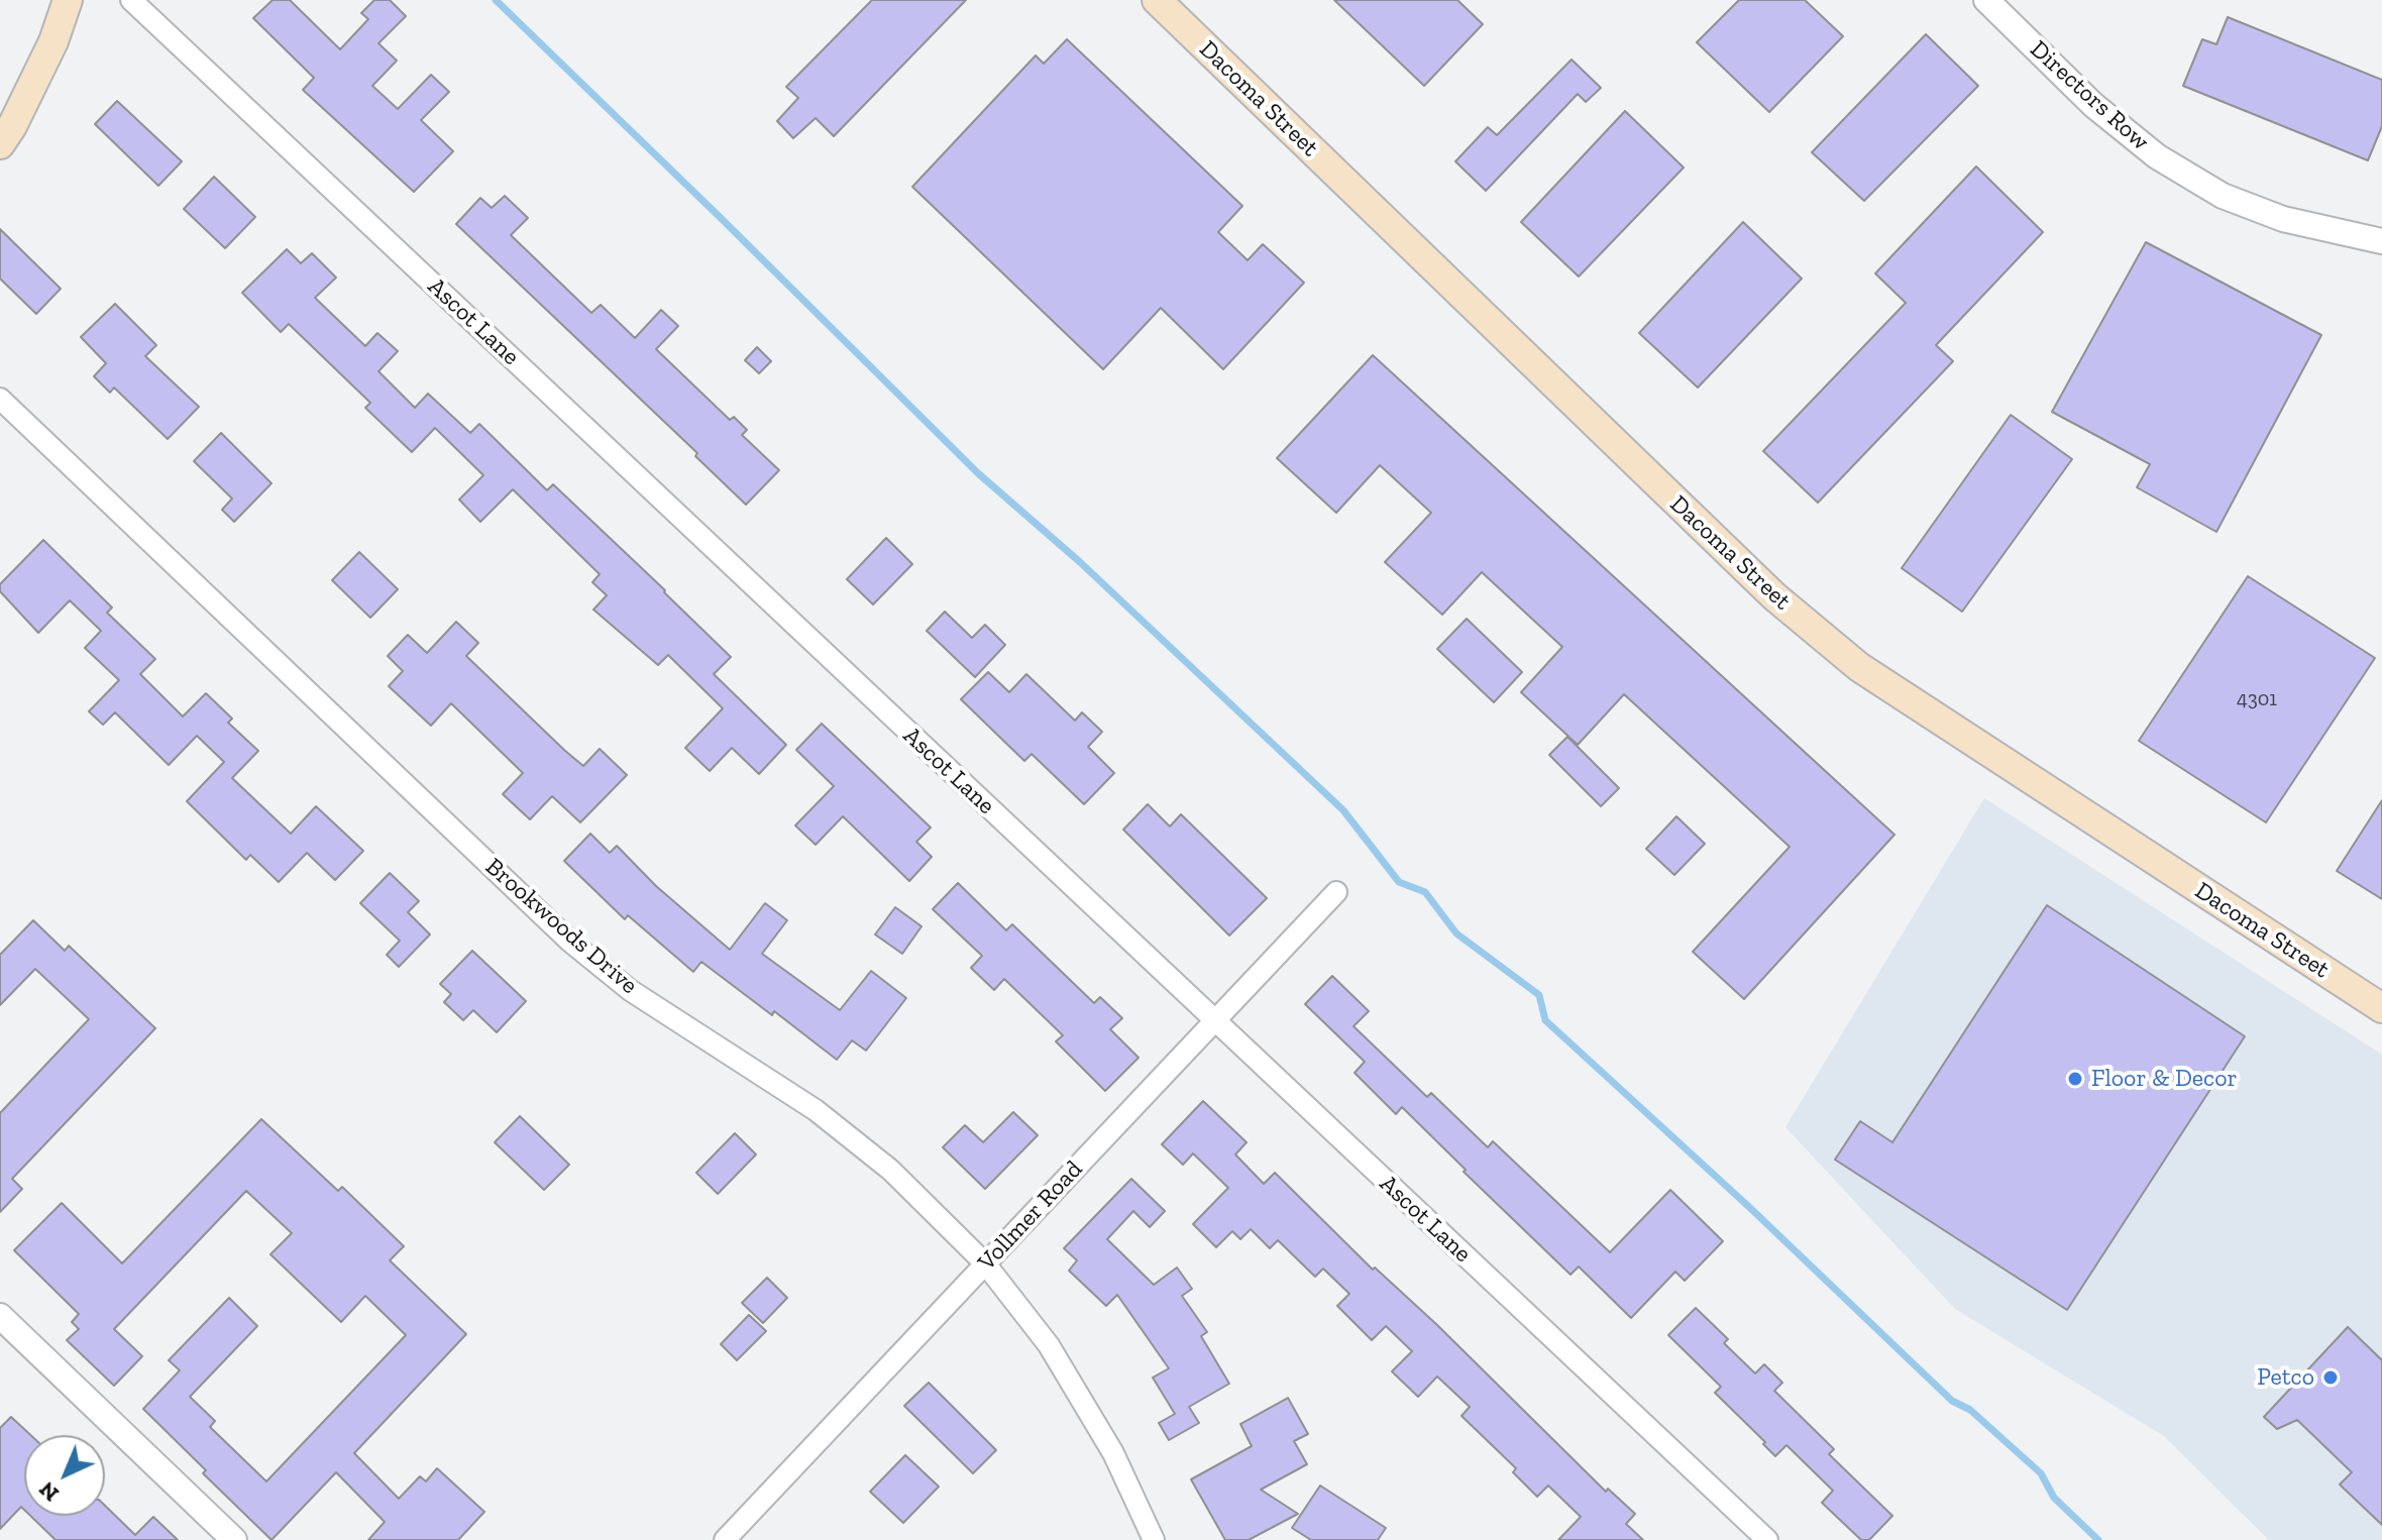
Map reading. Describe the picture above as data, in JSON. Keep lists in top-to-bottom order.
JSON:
{
  "streets": {
    "main road": ["Dacoma Street"],
    "street": [
      "Directors Row",
      "Ascot Lane",
      "Brookwoods Drive",
      "Vollmer Road"
    ]
  },
  "crossings": [
    ["Ascot Lane", "Vollmer Road"],
    ["Brookwoods Drive", "Vollmer Road"]
  ],
  "places": ["Floor & Decor", "Petco"],
  "house_numbers": ["4301"],
  "north": "bottom left"
}
